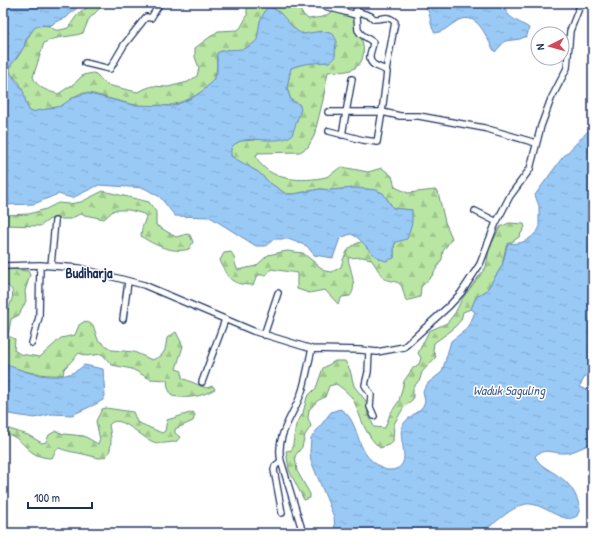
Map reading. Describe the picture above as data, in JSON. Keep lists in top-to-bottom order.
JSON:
{
  "districts": ["Budiharja"],
  "water": ["Waduk Saguling"],
  "scale_bar": "100 m",
  "north": "left"
}
